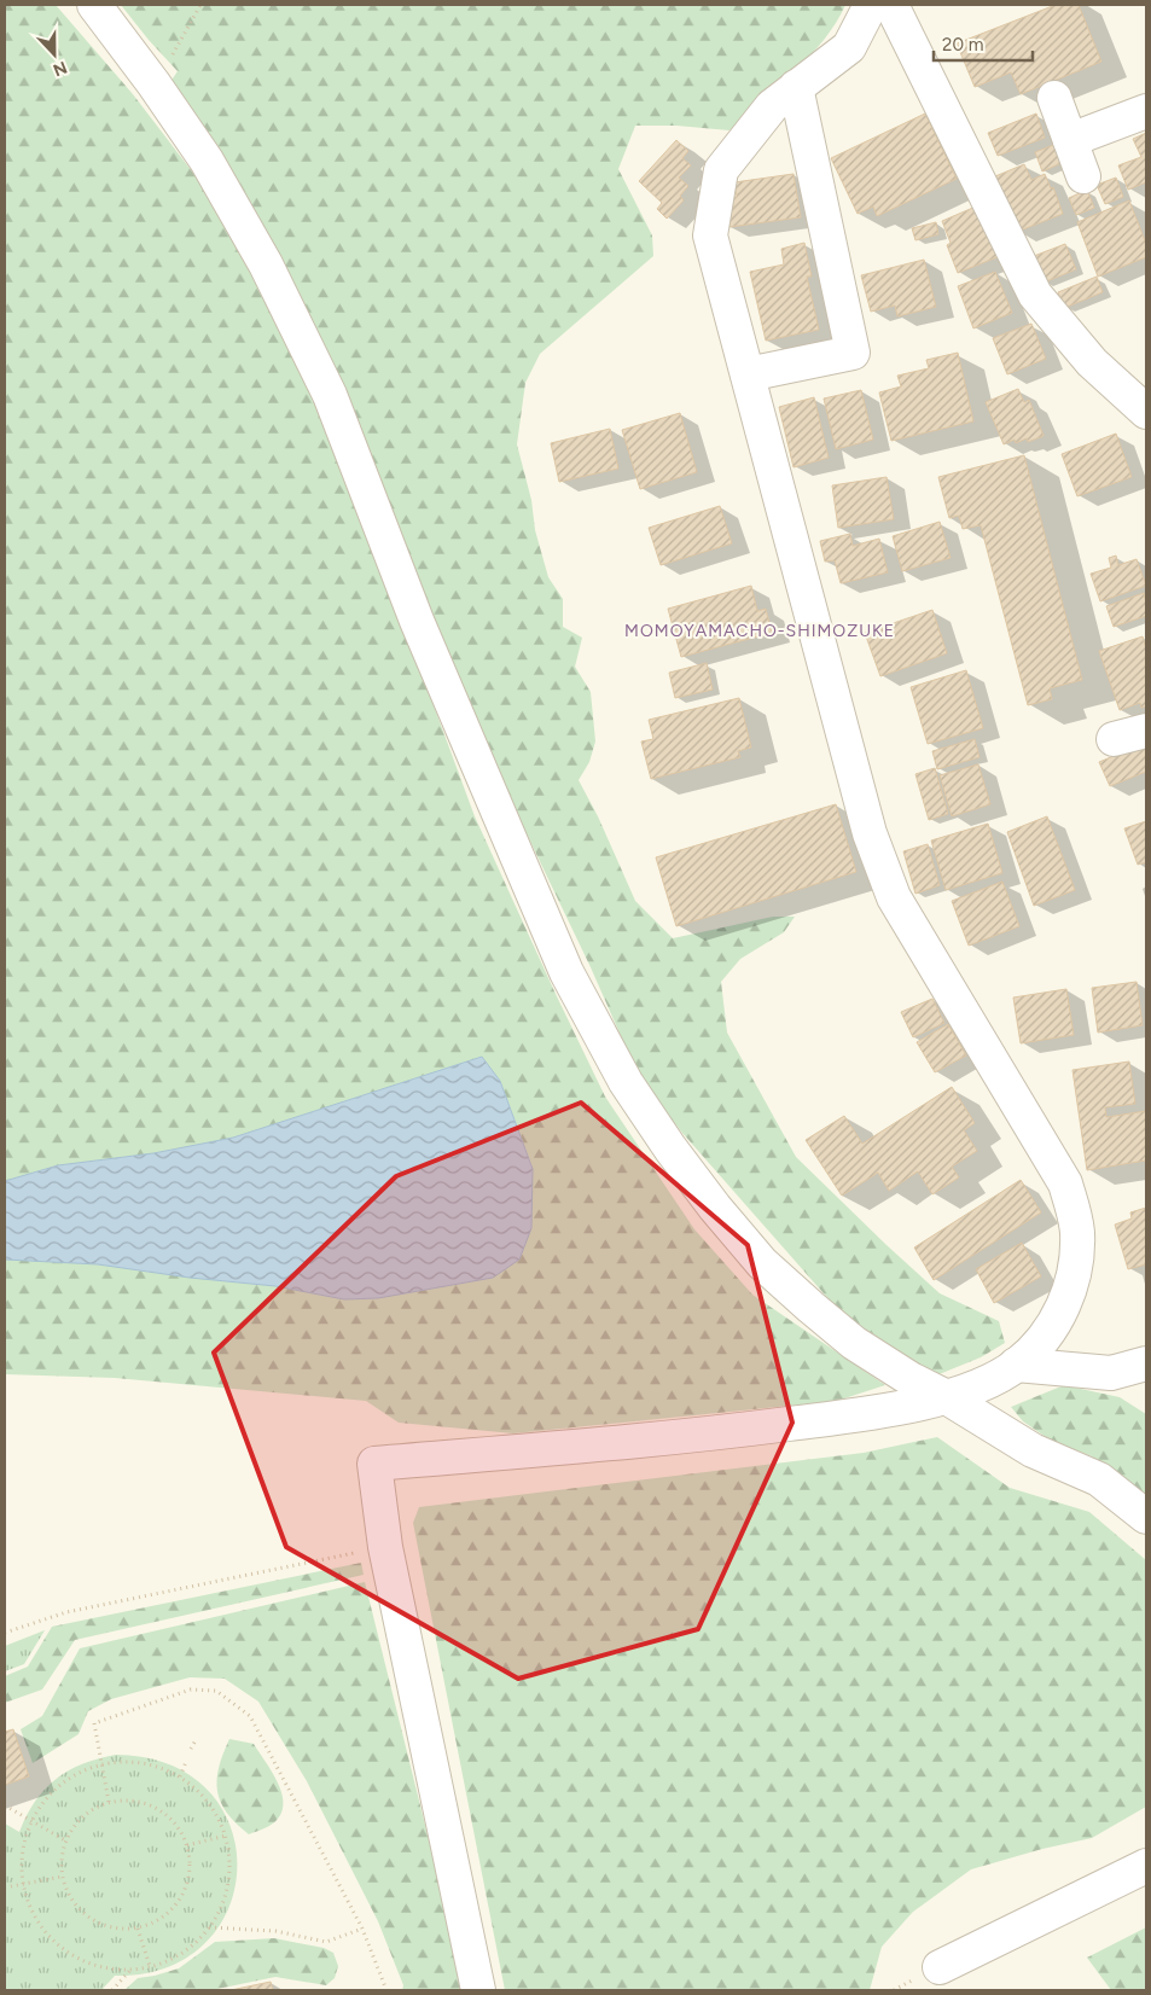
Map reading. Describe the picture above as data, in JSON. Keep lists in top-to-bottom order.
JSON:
{
  "districts": ["MOMOYAMACHO-SHIMOZUKE"],
  "scale_bar": "20 m",
  "north": "bottom"
}
